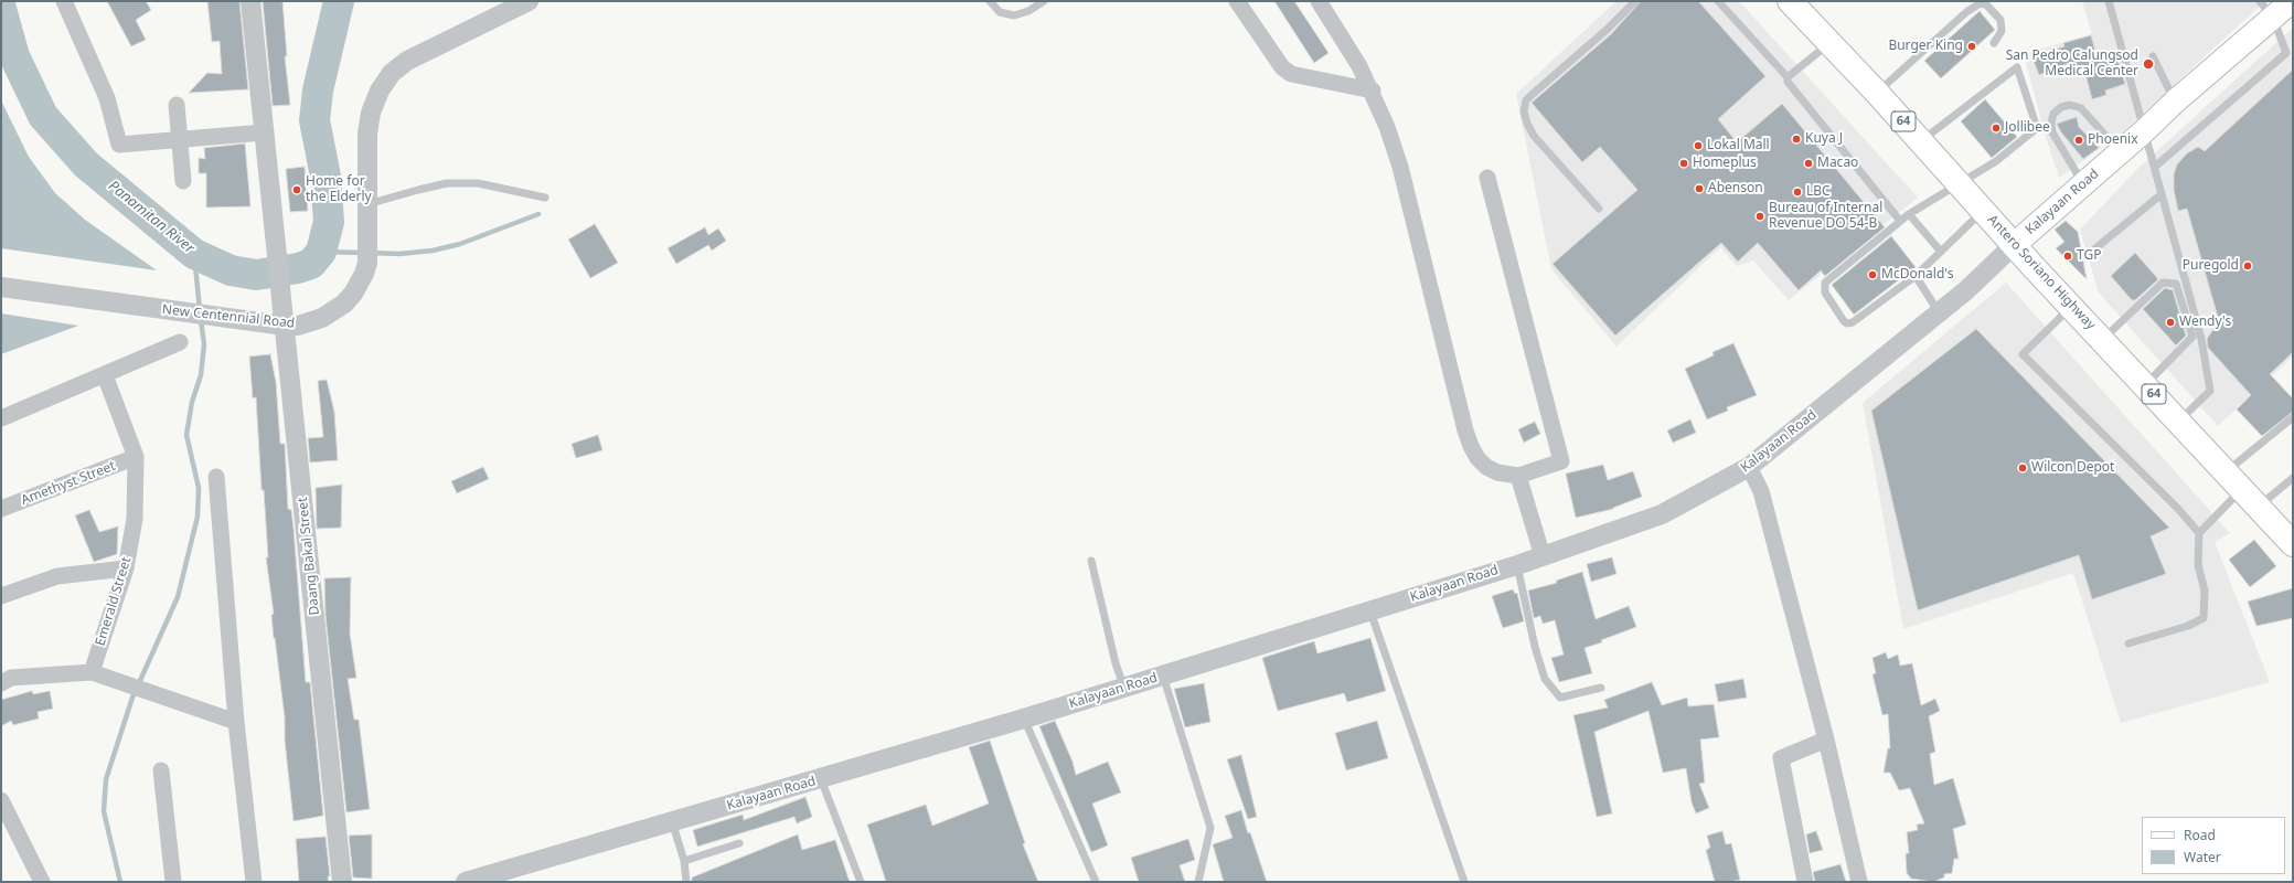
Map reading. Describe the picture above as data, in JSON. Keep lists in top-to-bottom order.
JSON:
{
  "streets": {
    "main road": ["64", "Kalayaan Road", "Antero Soriano Highway"],
    "street": [
      "New Centennial Road",
      "Amethyst Street",
      "Daang Bakal Street",
      "Emerald Street"
    ]
  },
  "crossings": [
    ["Kalayaan Road", "Antero Soriano Highway"],
    ["New Centennial Road", "Daang Bakal Street"],
    ["Amethyst Street", "Emerald Street"]
  ],
  "water": ["Panamitan River"],
  "places": [
    "Burger King",
    "San Pedro Calungsod Medical Center",
    "Jollibee",
    "Kuya J",
    "Phoenix",
    "Lokal Mall",
    "Homeplus",
    "Macao",
    "Abenson",
    "Home for the Elderly",
    "LBC",
    "Bureau of Internal Revenue DO 54-B",
    "TGP",
    "Puregold",
    "McDonald's",
    "Wendy's",
    "Wilcon Depot"
  ],
  "legend": ["Road", "Water"]
}
